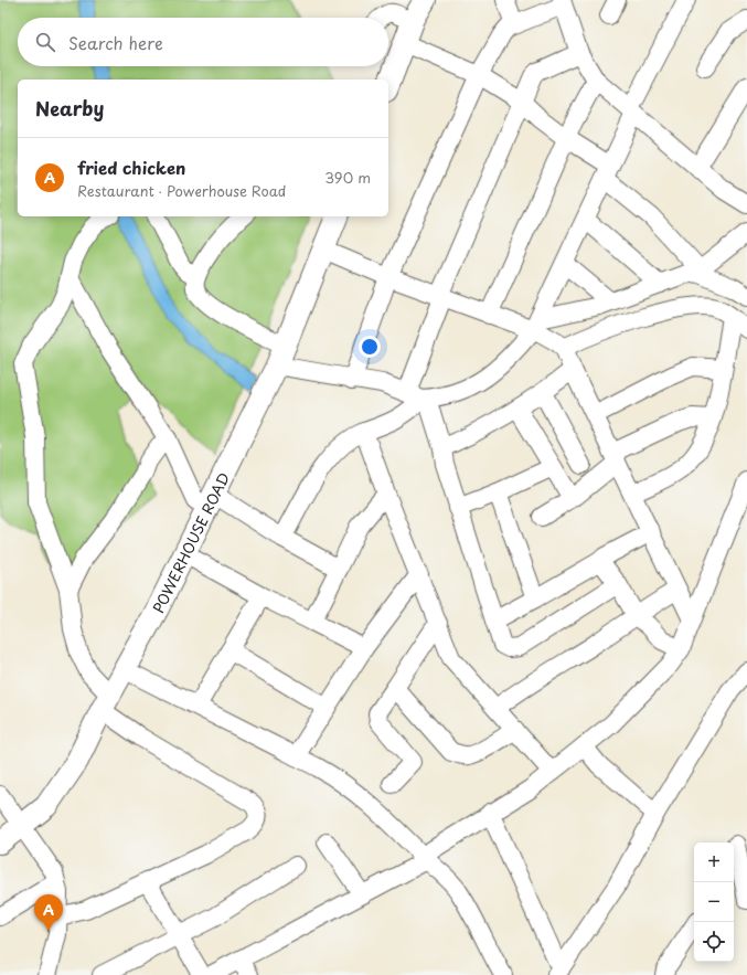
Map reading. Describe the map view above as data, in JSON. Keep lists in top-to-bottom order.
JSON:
{
  "streets": {
    "main road": ["POWERHOUSE ROAD"]
  },
  "page": {
    "search": "Search here",
    "heading": "Nearby",
    "list": [
      {
        "mark": "A",
        "name": "fried chicken",
        "note": "Restaurant · Powerhouse Road",
        "value": "390 m"
      }
    ],
    "map_buttons": ["+", "−"],
    "pins": "A"
  }
}
